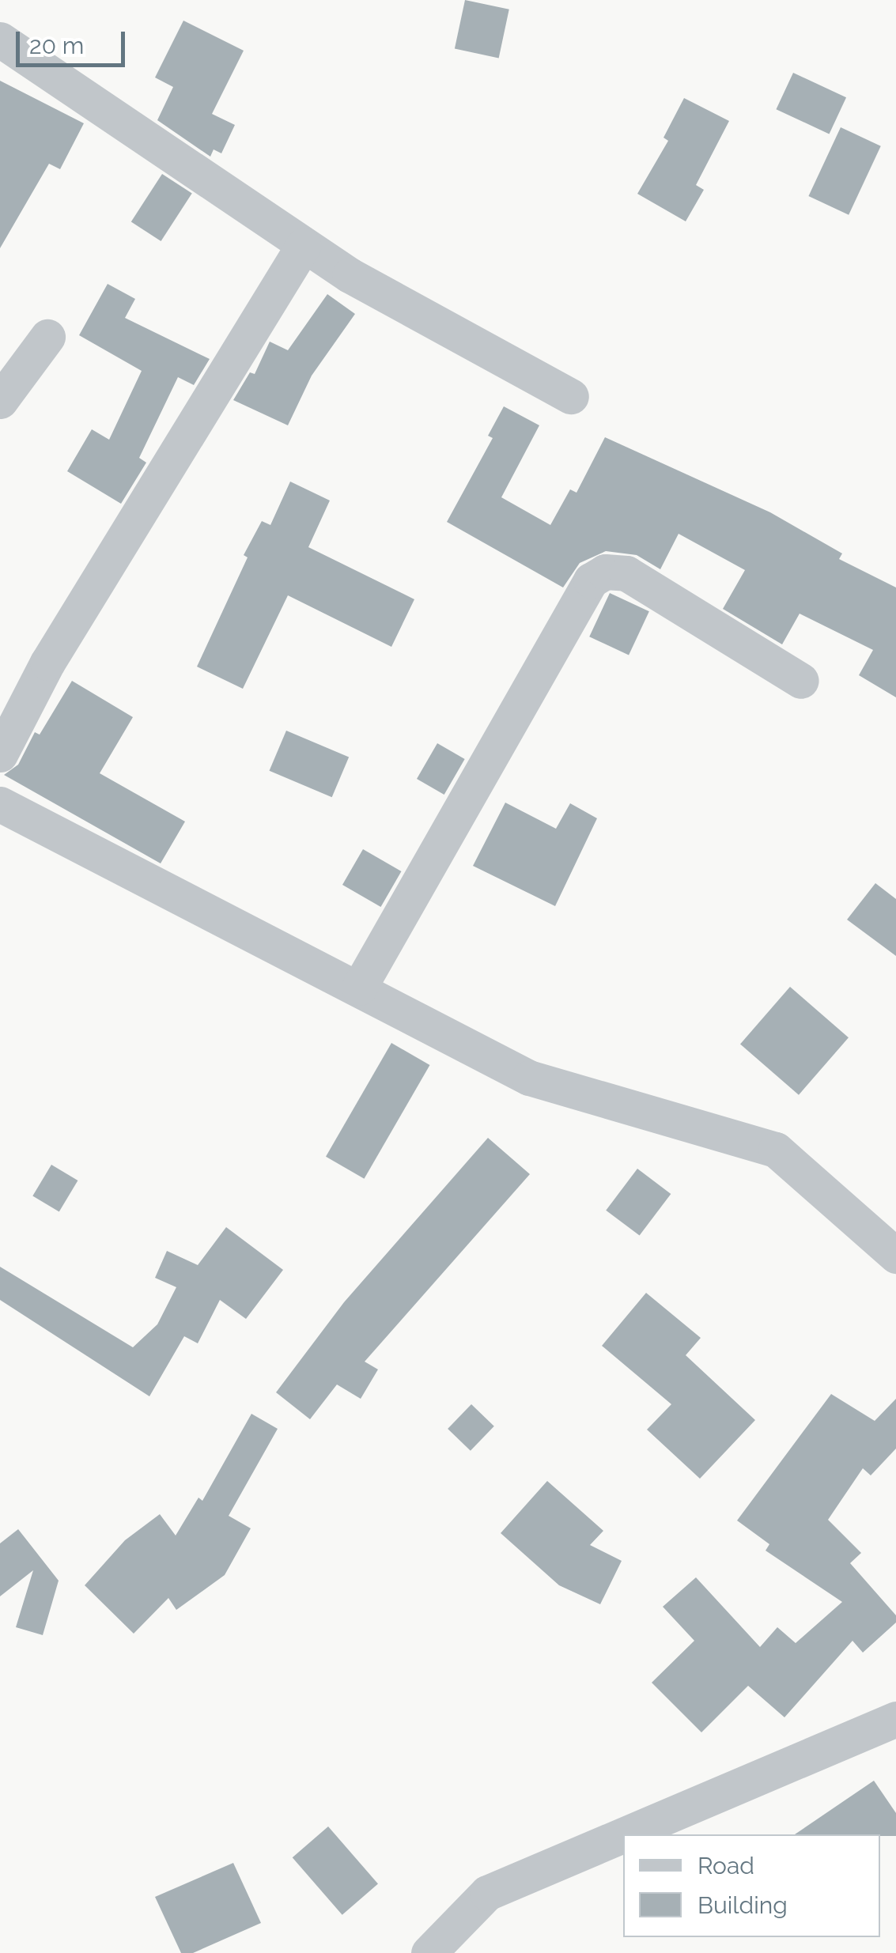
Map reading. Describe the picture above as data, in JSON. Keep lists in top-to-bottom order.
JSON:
{
  "legend": ["Road", "Building"],
  "scale_bar": "20 m"
}
